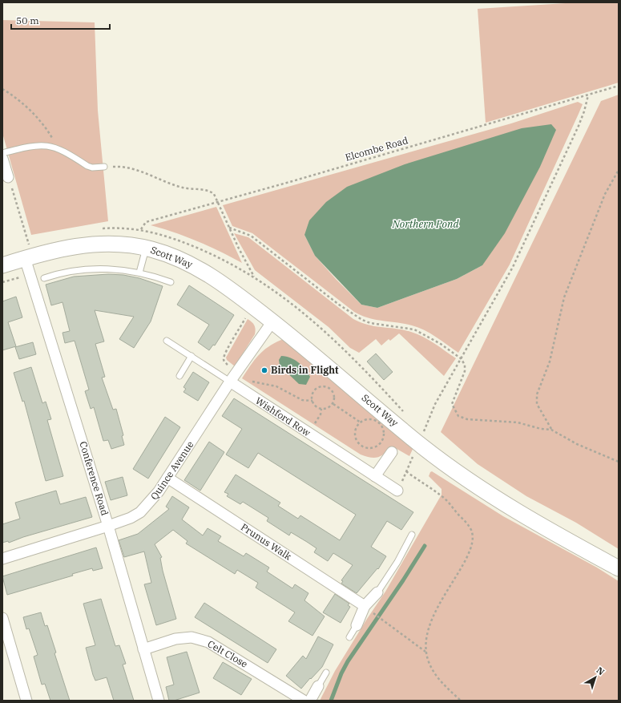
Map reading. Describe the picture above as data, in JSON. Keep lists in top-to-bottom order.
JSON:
{
  "streets": {
    "street": [
      "Scott Way",
      "Wishford Row",
      "Quince Avenue",
      "Conference Road",
      "Prunus Walk",
      "Celt Close"
    ],
    "path": ["Elcombe Road"]
  },
  "crossings": [
    ["Scott Way", "Quince Avenue"],
    ["Scott Way", "Conference Road"],
    ["Wishford Row", "Quince Avenue"],
    ["Quince Avenue", "Conference Road"],
    ["Quince Avenue", "Prunus Walk"],
    ["Conference Road", "Celt Close"]
  ],
  "water": ["Northern Pond"],
  "places": ["Birds in Flight"],
  "scale_bar": "50 m",
  "north": "top right"
}
